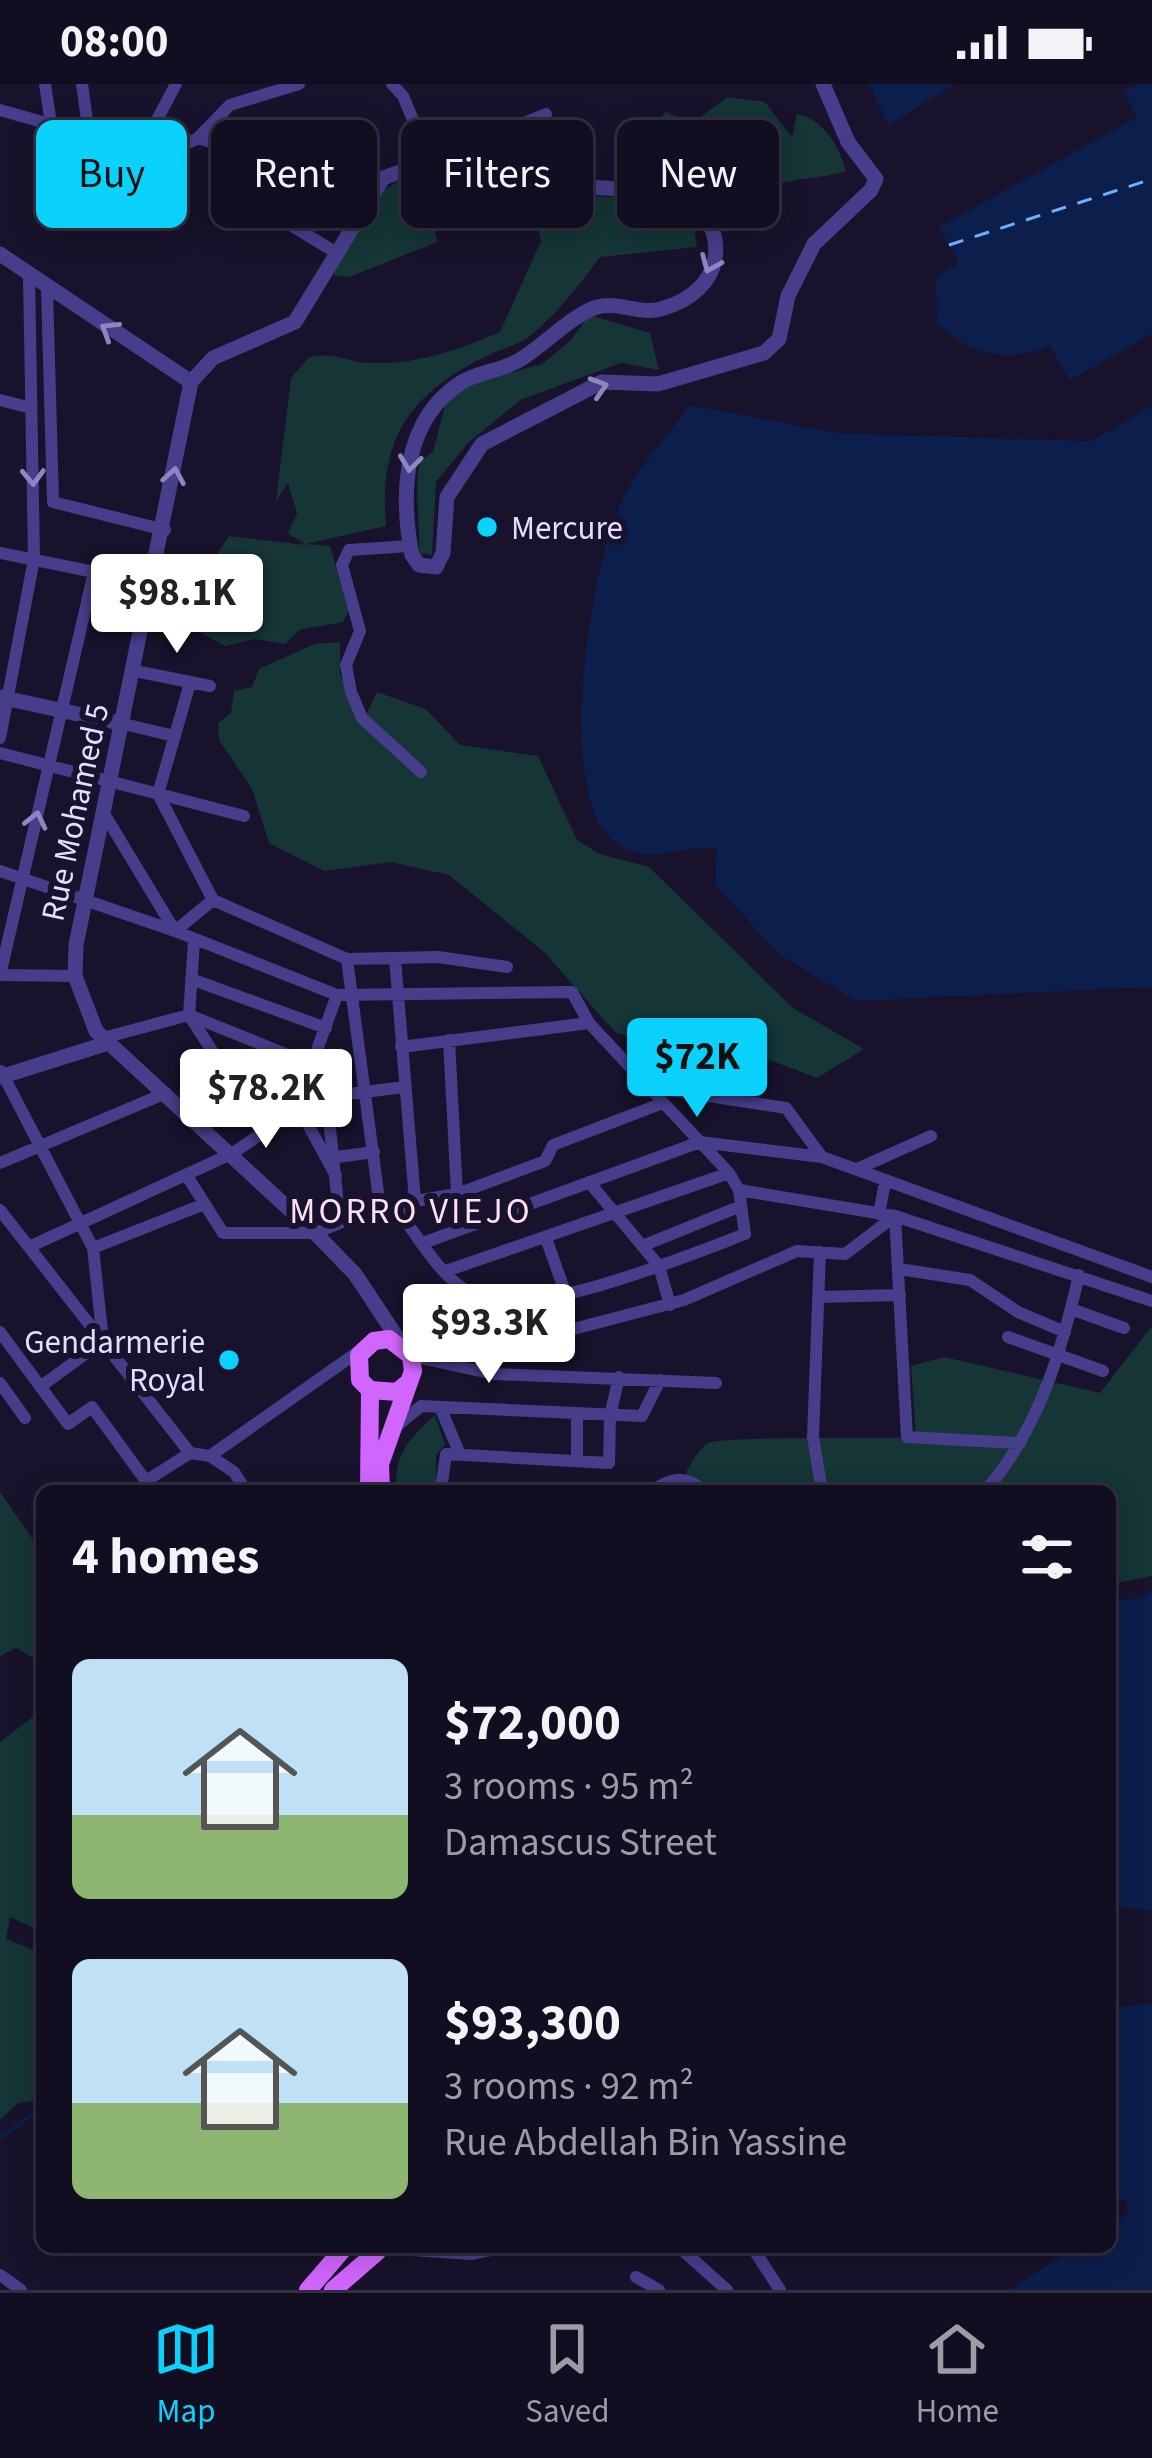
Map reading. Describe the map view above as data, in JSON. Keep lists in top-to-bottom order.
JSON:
{
  "streets": {
    "street": ["Rue Mohamed 5"]
  },
  "districts": ["MORRO VIEJO"],
  "places": ["Mercure", "Gendarmerie Royal"],
  "page": {
    "status": "08:00",
    "chip": [
      "Buy",
      "Rent",
      "Filters",
      "New"
    ],
    "price": [
      "$98.1K",
      "$72K",
      "$78.2K",
      "$93.3K"
    ],
    "heading": "4 homes",
    "list": [
      {
        "name": "$72,000",
        "note": "3 rooms · 95 m² · Damascus Street"
      },
      {
        "name": "$93,300",
        "note": "3 rooms · 92 m² · Rue Abdellah Bin Yassine"
      }
    ],
    "tabs": ["Map", "Saved", "Home"]
  }
}
